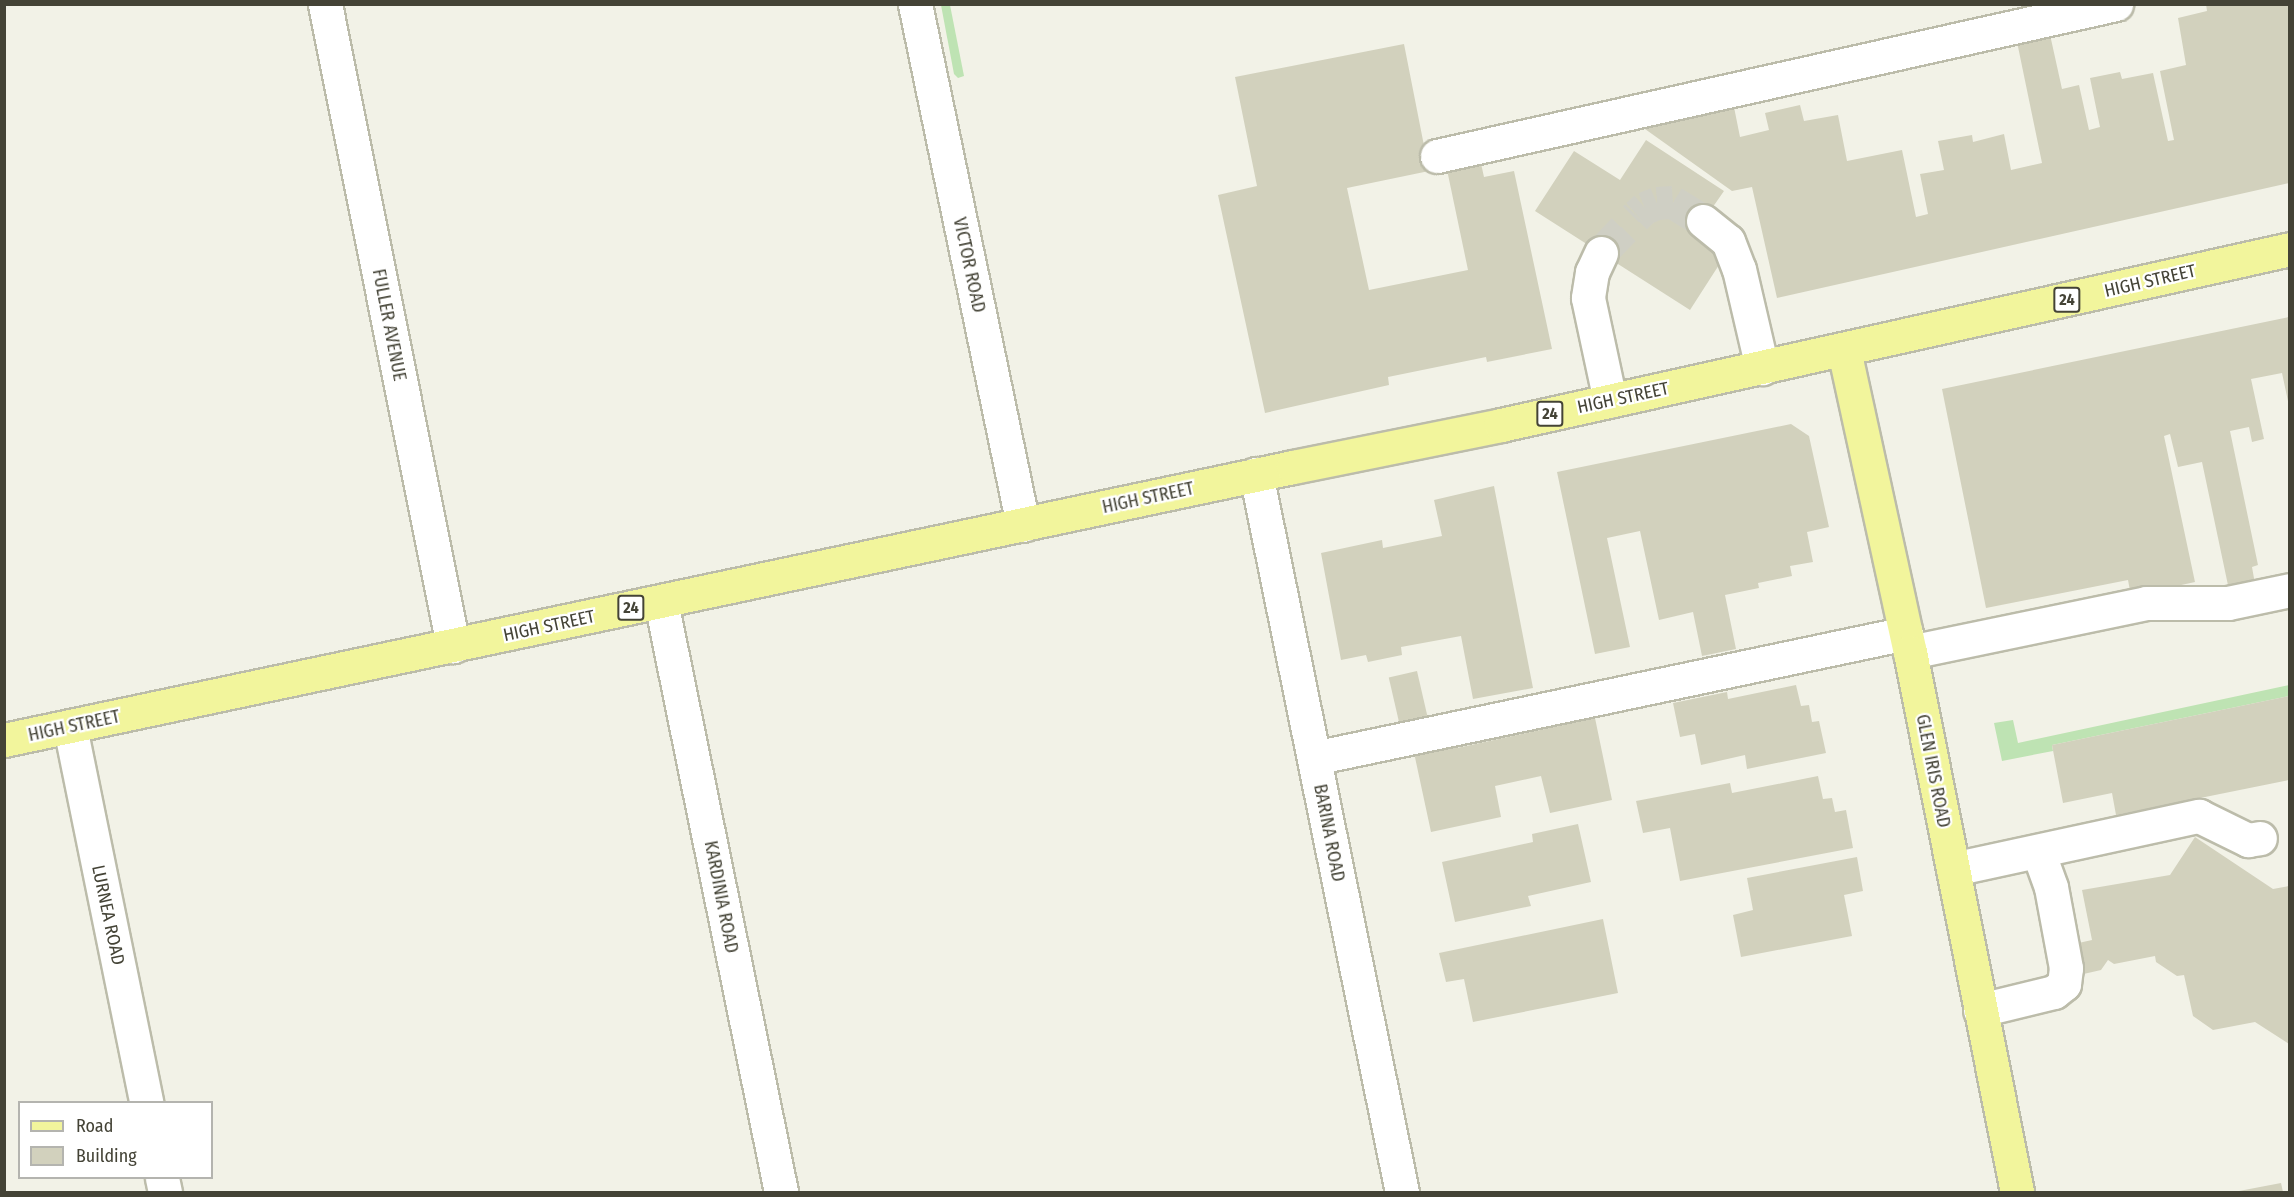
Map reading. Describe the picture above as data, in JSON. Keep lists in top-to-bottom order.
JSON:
{
  "streets": {
    "main road": ["HIGH STREET", "24", "GLEN IRIS ROAD"],
    "street": [
      "VICTOR ROAD",
      "FULLER AVENUE",
      "BARINA ROAD",
      "KARDINIA ROAD",
      "LURNEA ROAD"
    ]
  },
  "crossings": [
    ["VICTOR ROAD", "HIGH STREET"],
    ["HIGH STREET", "FULLER AVENUE"],
    ["HIGH STREET", "GLEN IRIS ROAD"],
    ["HIGH STREET", "BARINA ROAD"],
    ["HIGH STREET", "KARDINIA ROAD"],
    ["HIGH STREET", "LURNEA ROAD"]
  ],
  "legend": ["Road", "Building"]
}
